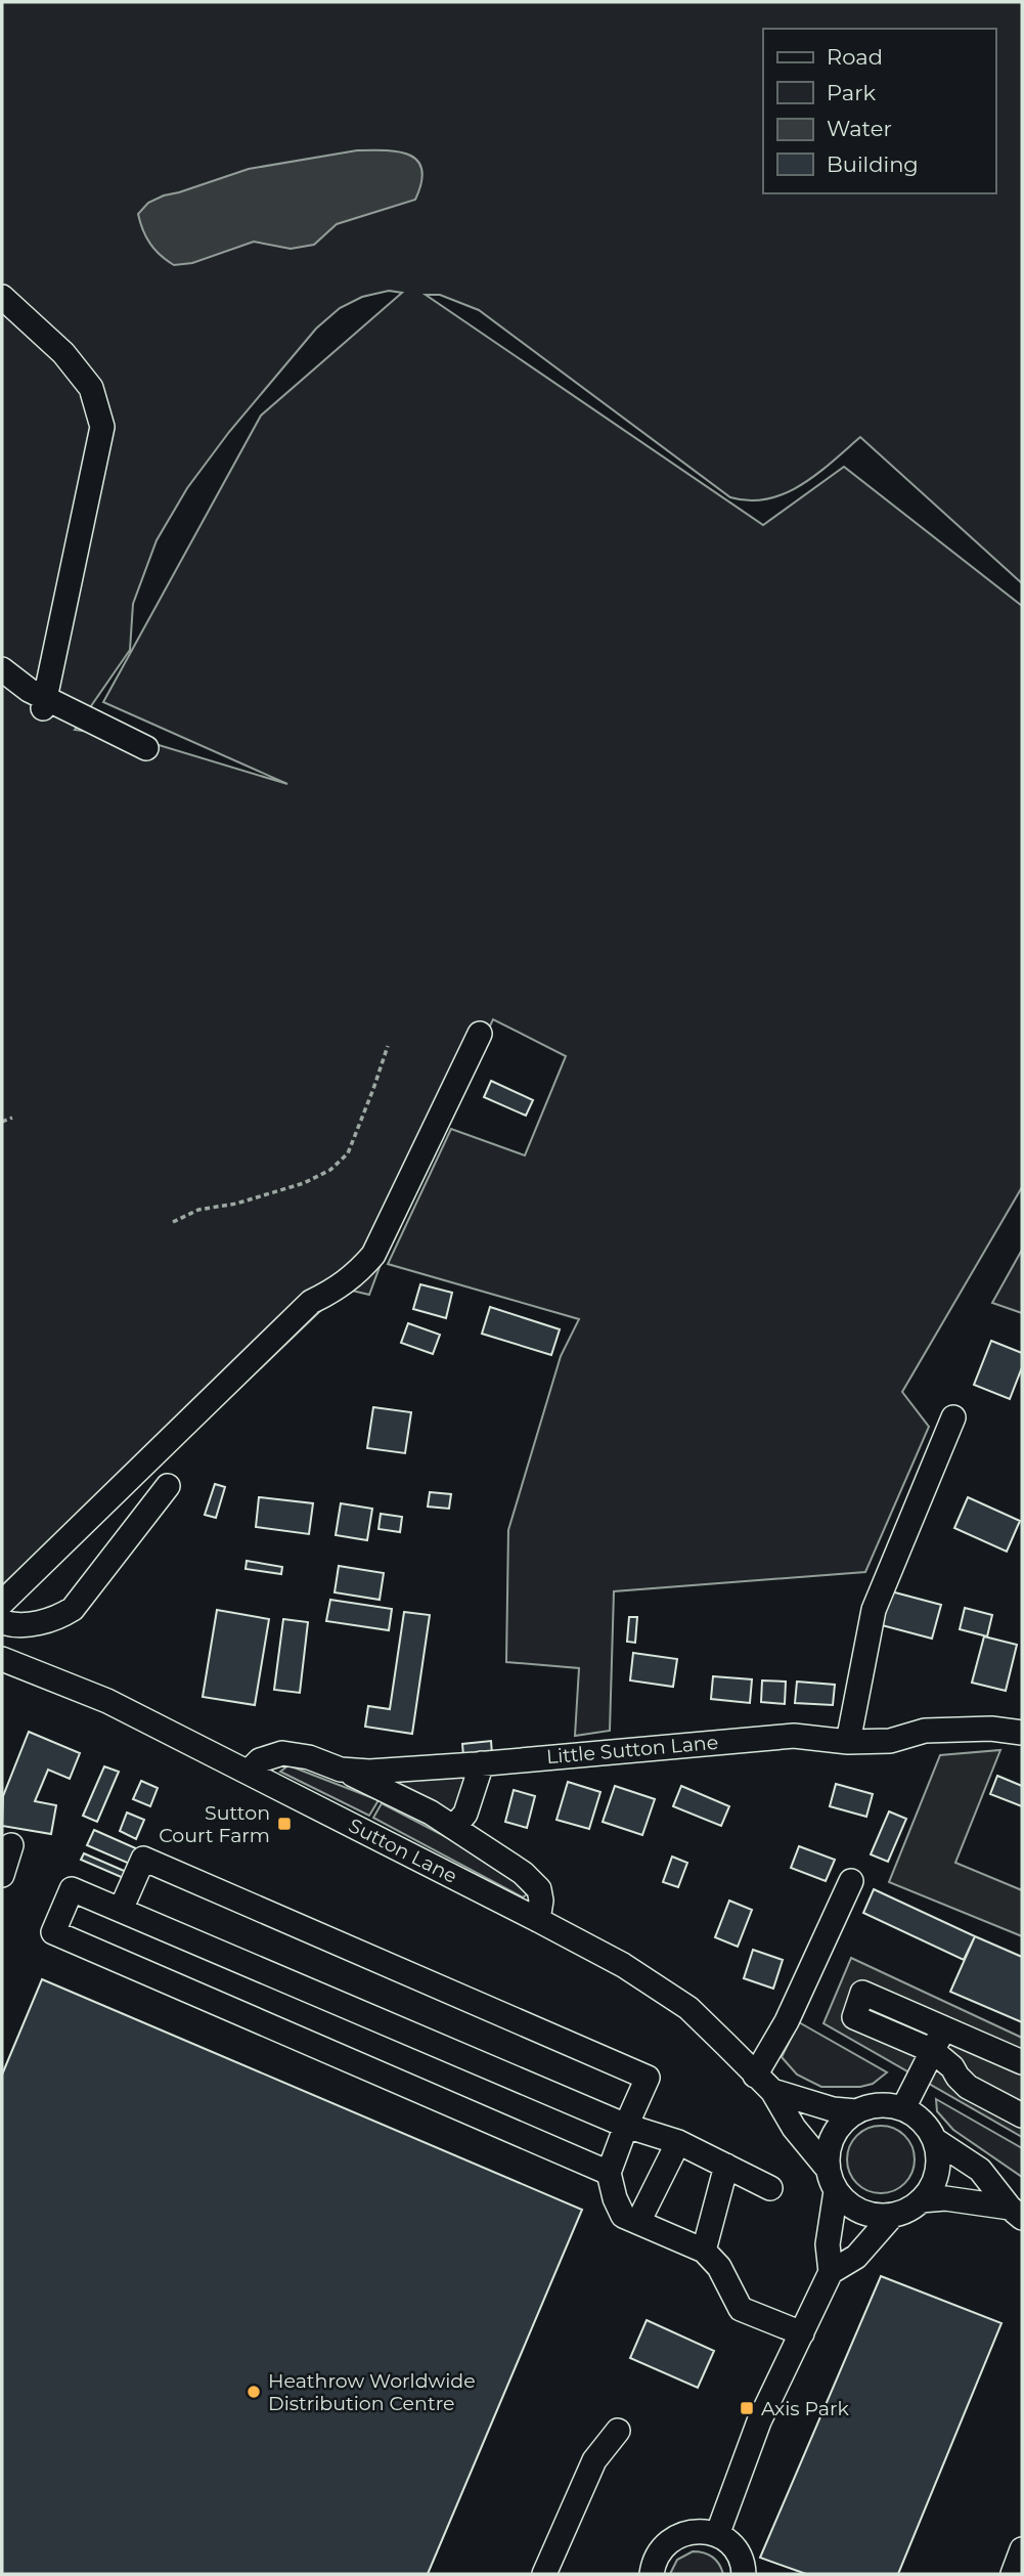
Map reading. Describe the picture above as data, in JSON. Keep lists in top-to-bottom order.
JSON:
{
  "streets": {
    "street": ["Little Sutton Lane", "Sutton Lane"]
  },
  "crossings": [
    ["Little Sutton Lane", "Sutton Lane"]
  ],
  "places": {
    "transit": ["Sutton Court Farm", "Axis Park"],
    "other": ["Heathrow Worldwide Distribution Centre"]
  },
  "legend": [
    "Road",
    "Park",
    "Water",
    "Building"
  ]
}
